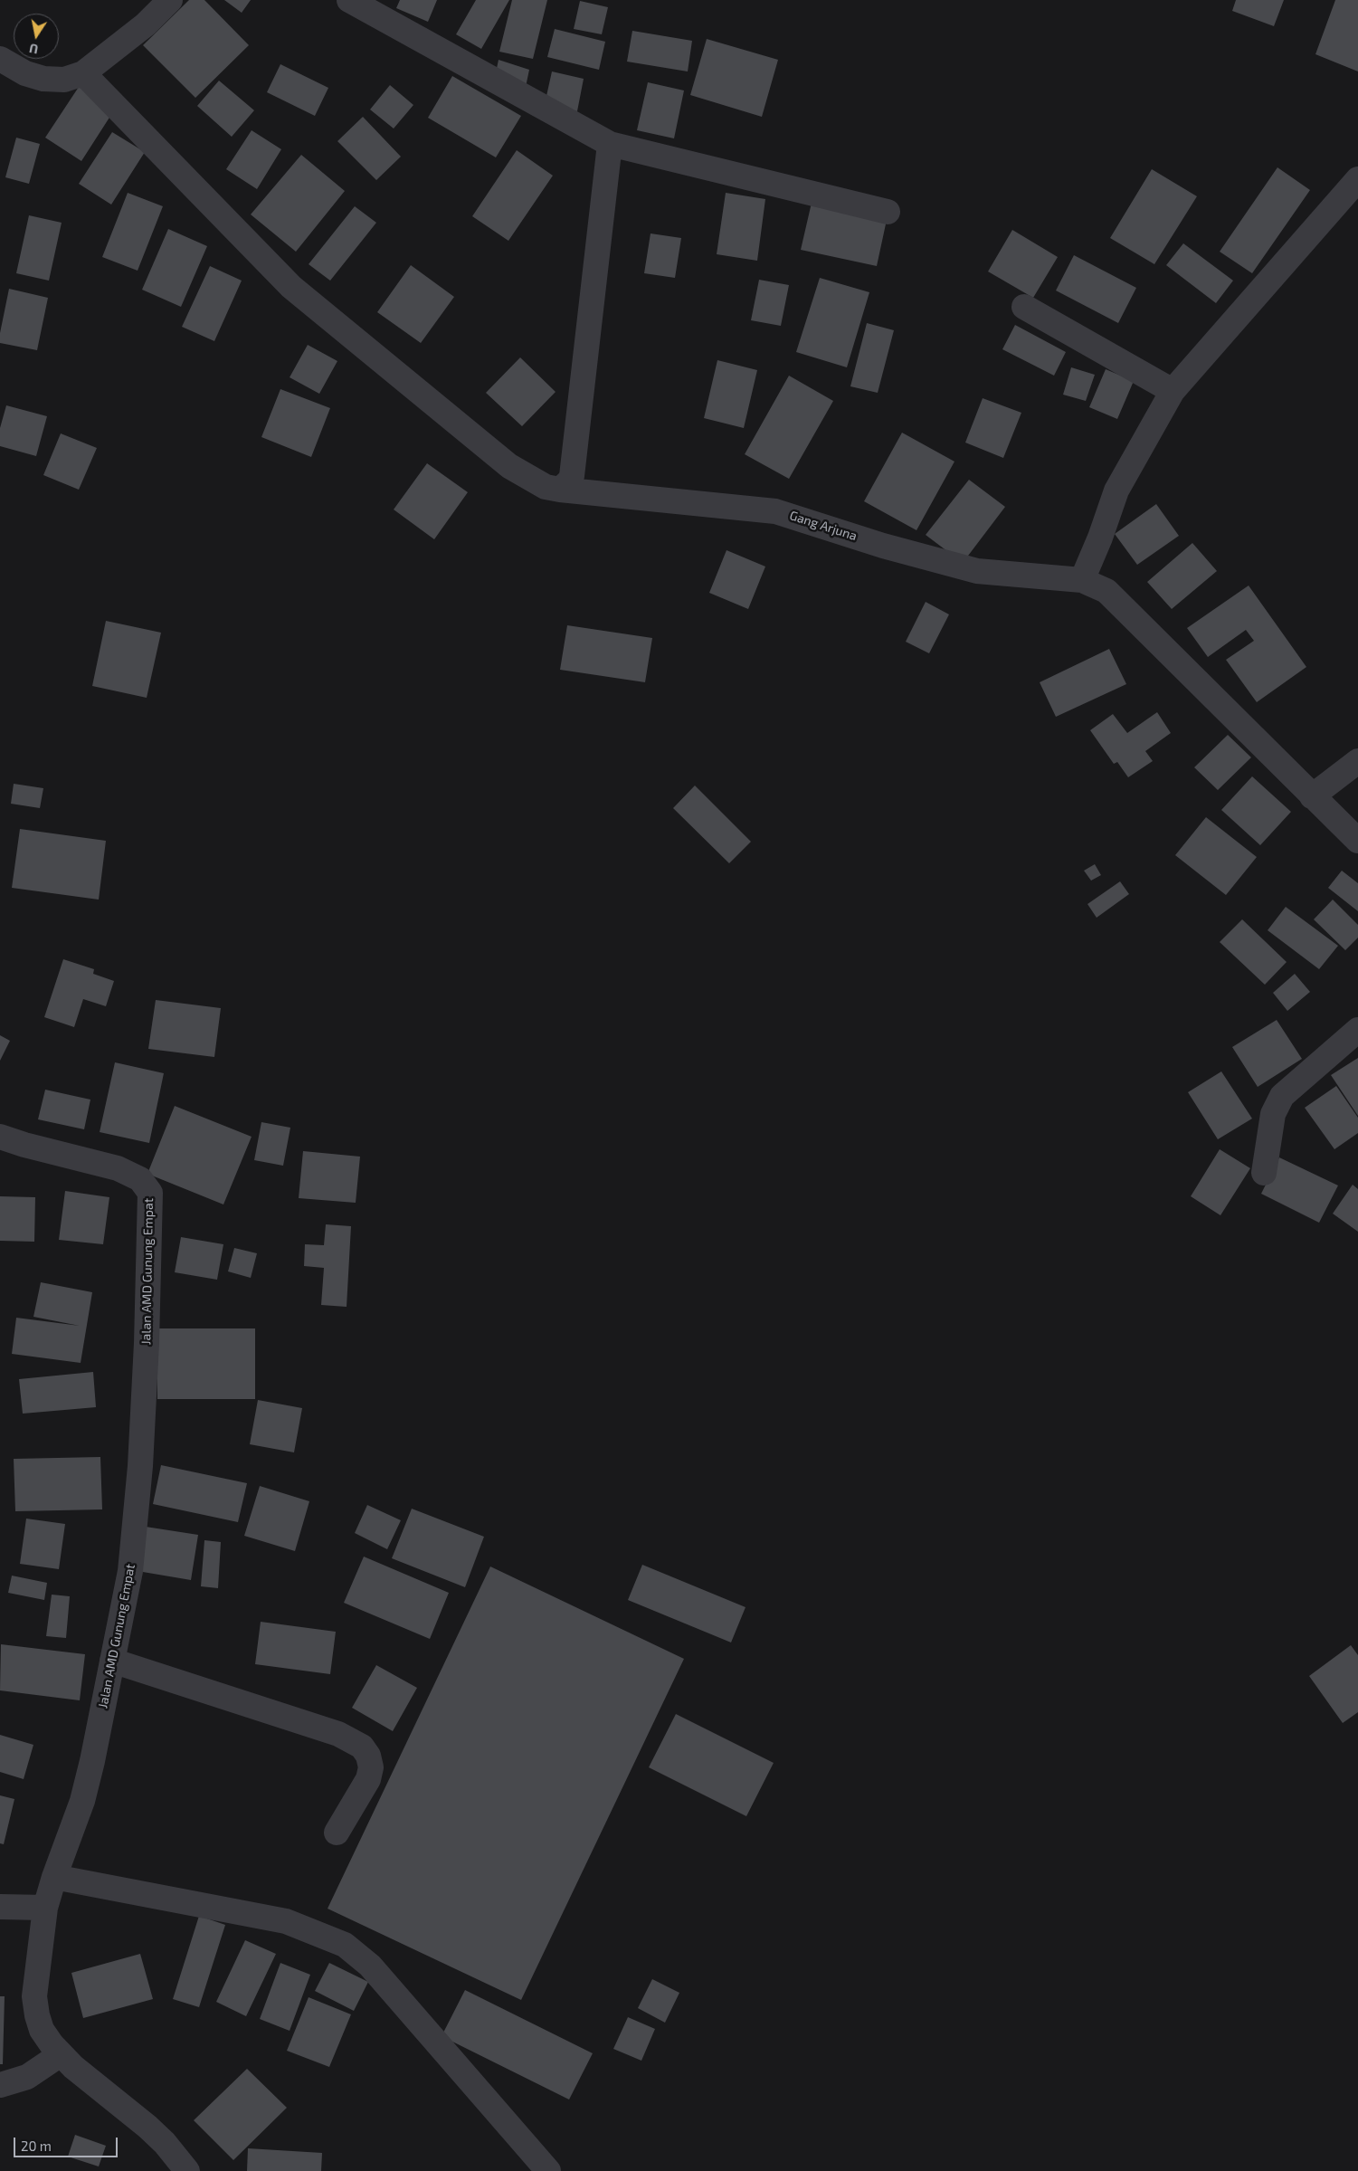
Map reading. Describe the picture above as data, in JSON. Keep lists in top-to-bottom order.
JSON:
{
  "streets": {
    "street": ["Gang Arjuna", "Jalan AMD Gunung Empat"]
  },
  "scale_bar": "20 m",
  "north": "bottom"
}
